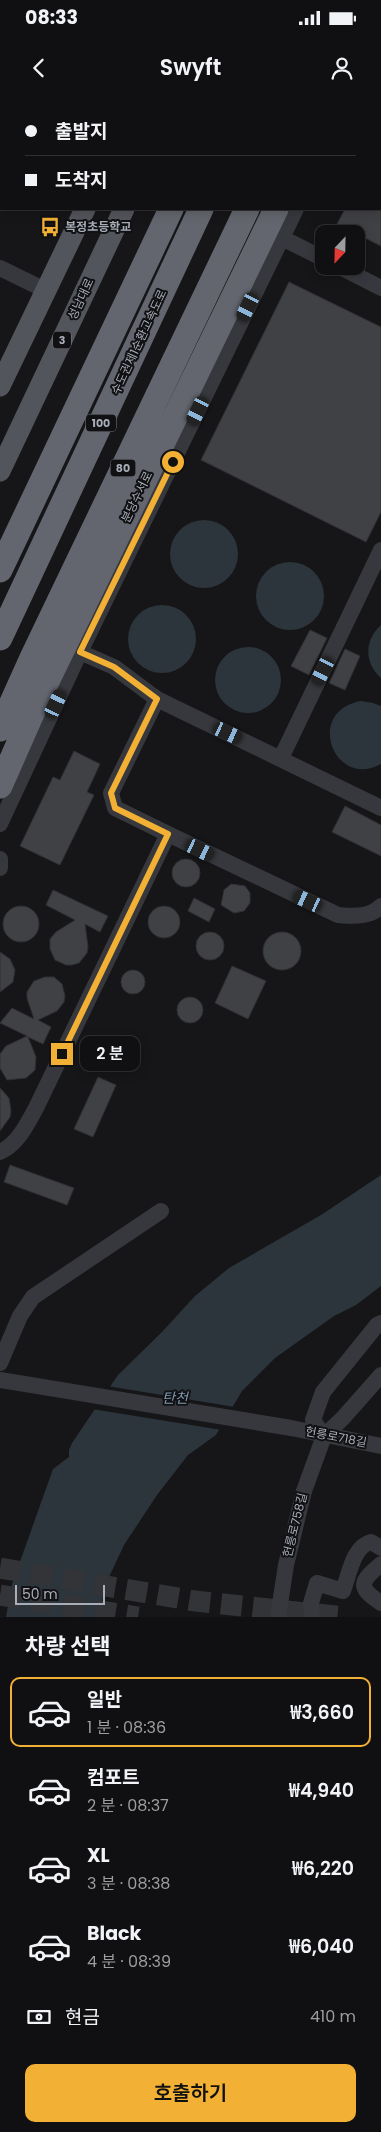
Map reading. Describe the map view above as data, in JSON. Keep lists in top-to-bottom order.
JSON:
{
  "streets": {
    "highway": [
      "수도권제1순환고속도로",
      "100",
      "80",
      "분당수서로"
    ],
    "main road": ["성남대로", "3"],
    "street": ["헌릉로718길", "헌릉로758길"]
  },
  "crossings": [
    ["헌릉로718길", "헌릉로758길"]
  ],
  "water": ["탄천"],
  "places": {
    "bus stop": ["복정초등학교"]
  },
  "scale_bar": "50 m",
  "north": "bottom",
  "page": {
    "status": "08:33",
    "header": "Swyft",
    "banner": ["출발지", "도착지"],
    "bubble": "2 분",
    "scale": "50 m",
    "heading": "차량 선택",
    "list": [
      {
        "name": "일반",
        "note": "1 분 · 08:36",
        "value": "₩3,660"
      },
      {
        "name": "컴포트",
        "note": "2 분 · 08:37",
        "value": "₩4,940"
      },
      {
        "name": "XL",
        "note": "3 분 · 08:38",
        "value": "₩6,220"
      },
      {
        "name": "Black",
        "note": "4 분 · 08:39",
        "value": "₩6,040"
      }
    ],
    "pay": ["현금", "410 m"],
    "buttons": "호출하기"
  }
}
